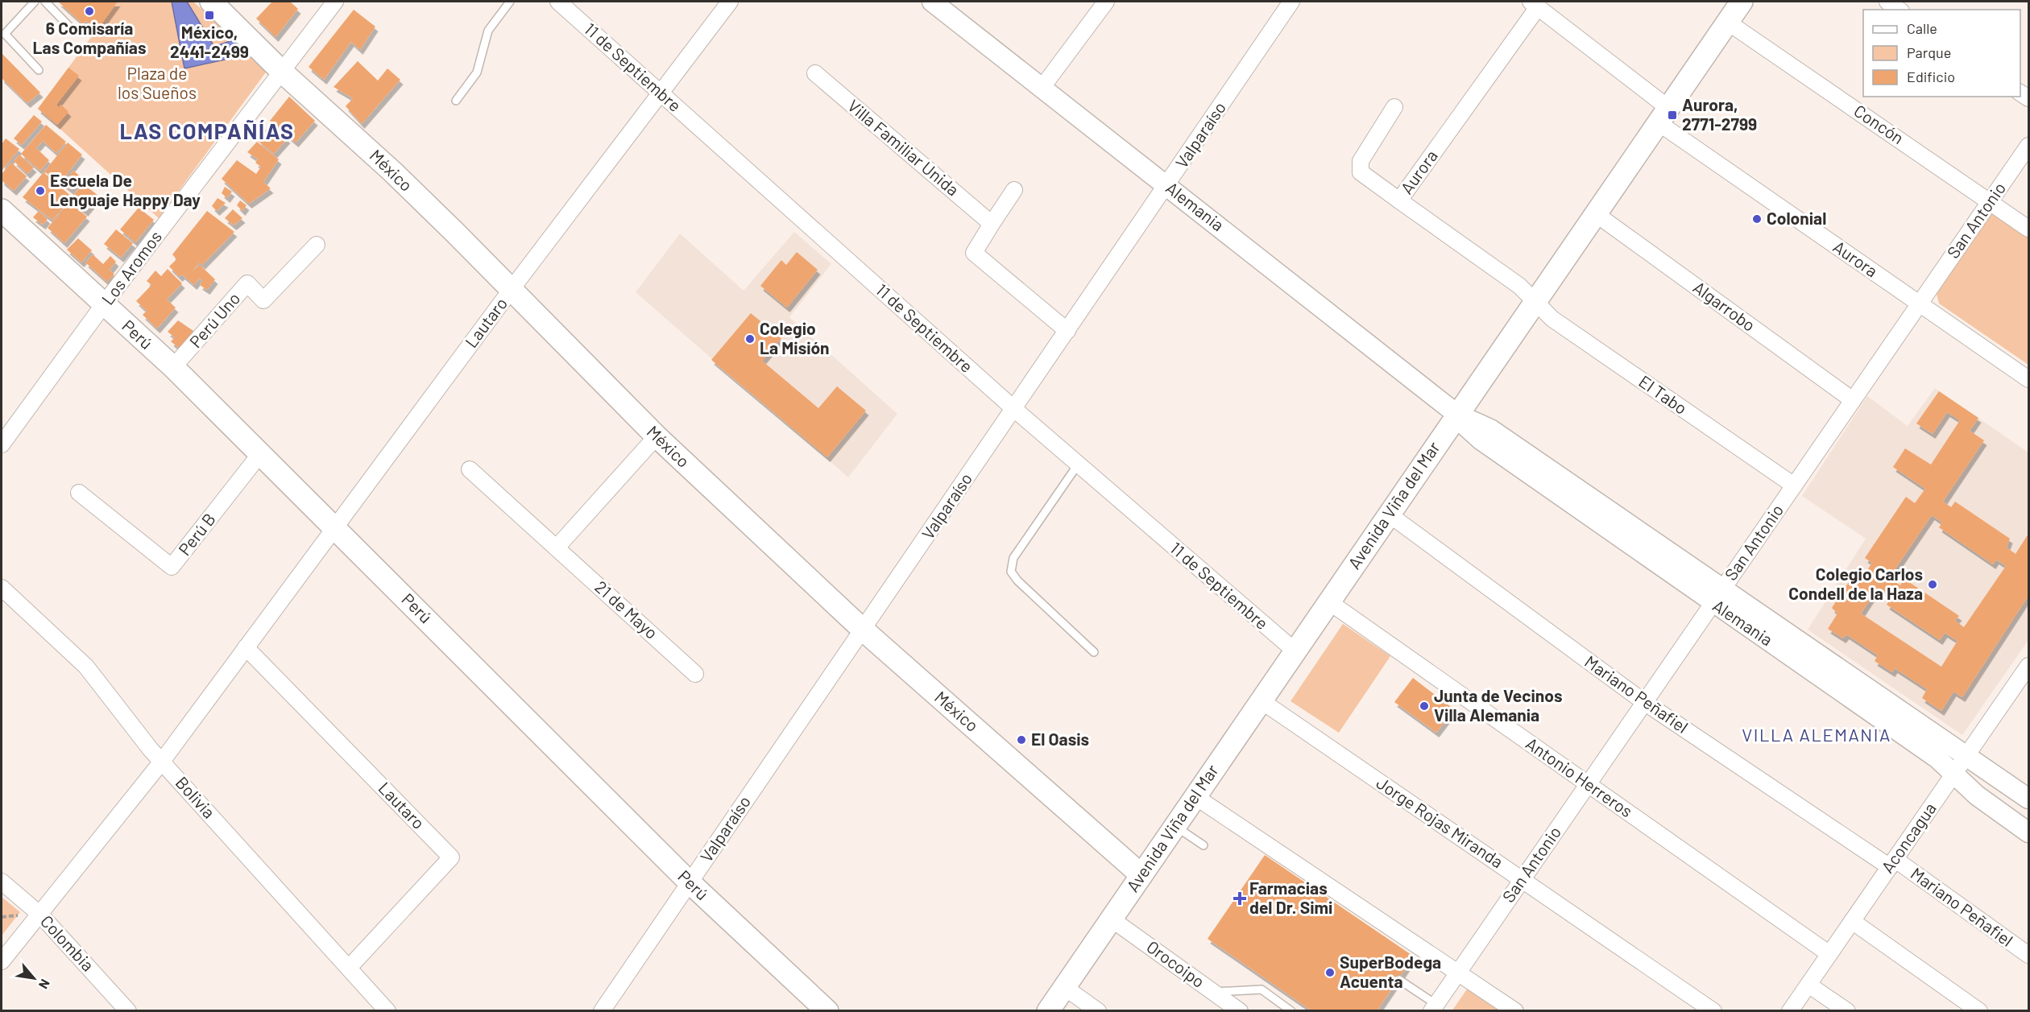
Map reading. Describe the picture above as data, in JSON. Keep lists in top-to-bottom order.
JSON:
{
  "streets": {
    "main road": ["México", "Perú", "Avenida Viña del Mar"],
    "street": [
      "11 de Septiembre",
      "Concón",
      "Valparaíso",
      "Villa Familiar Unida",
      "Aurora",
      "Alemania",
      "San Antonio",
      "Los Aromos",
      "Algarrobo",
      "Perú Uno",
      "Lautaro",
      "El Tabo",
      "Perú B",
      "21 de Mayo",
      "Mariano Peñafiel",
      "Antonio Herreros",
      "Bolivia",
      "Jorge Rojas Miranda",
      "Aconcagua",
      "Colombia",
      "Orocoipo"
    ]
  },
  "crossings": [
    ["11 de Septiembre", "Valparaíso"],
    ["11 de Septiembre", "Lautaro"],
    ["11 de Septiembre", "Avenida Viña del Mar"],
    ["Concón", "San Antonio"],
    ["Concón", "Avenida Viña del Mar"],
    ["Valparaíso", "México"],
    ["Valparaíso", "Alemania"],
    ["Valparaíso", "Perú"],
    ["México", "Los Aromos"],
    ["México", "Lautaro"],
    ["México", "Avenida Viña del Mar"],
    ["Aurora", "San Antonio"],
    ["Aurora", "El Tabo"],
    ["Aurora", "Avenida Viña del Mar"],
    ["Alemania", "San Antonio"],
    ["Alemania", "Avenida Viña del Mar"],
    ["Alemania", "Aconcagua"],
    ["San Antonio", "Algarrobo"],
    ["San Antonio", "El Tabo"],
    ["San Antonio", "Mariano Peñafiel"],
    ["San Antonio", "Antonio Herreros"],
    ["San Antonio", "Jorge Rojas Miranda"],
    ["Los Aromos", "Perú"],
    ["Algarrobo", "Avenida Viña del Mar"],
    ["Perú Uno", "Perú"],
    ["Lautaro", "Perú"],
    ["Lautaro", "Bolivia"],
    ["Lautaro", "Colombia"],
    ["Perú", "Perú B"],
    ["El Tabo", "Avenida Viña del Mar"],
    ["Avenida Viña del Mar", "Mariano Peñafiel"],
    ["Avenida Viña del Mar", "Antonio Herreros"],
    ["Avenida Viña del Mar", "Jorge Rojas Miranda"],
    ["Avenida Viña del Mar", "Orocoipo"],
    ["Mariano Peñafiel", "Aconcagua"],
    ["Antonio Herreros", "Aconcagua"]
  ],
  "districts": ["LAS COMPAÑÍAS", "VILLA ALEMANIA"],
  "parks": ["Plaza de los Sueños"],
  "places": {
    "other": [
      "6 Comisaría Las Compañías",
      "Escuela De Lenguaje Happy Day",
      "Colonial",
      "Colegio La Misión",
      "Colegio Carlos Condell de la Haza",
      "Junta de Vecinos Villa Alemania",
      "El Oasis",
      "SuperBodega Acuenta"
    ],
    "transit": ["México, 2441-2499", "Aurora, 2771-2799"],
    "health": ["Farmacias del Dr. Simi"]
  },
  "legend": ["Calle", "Parque", "Edificio"],
  "north": "bottom right"
}
